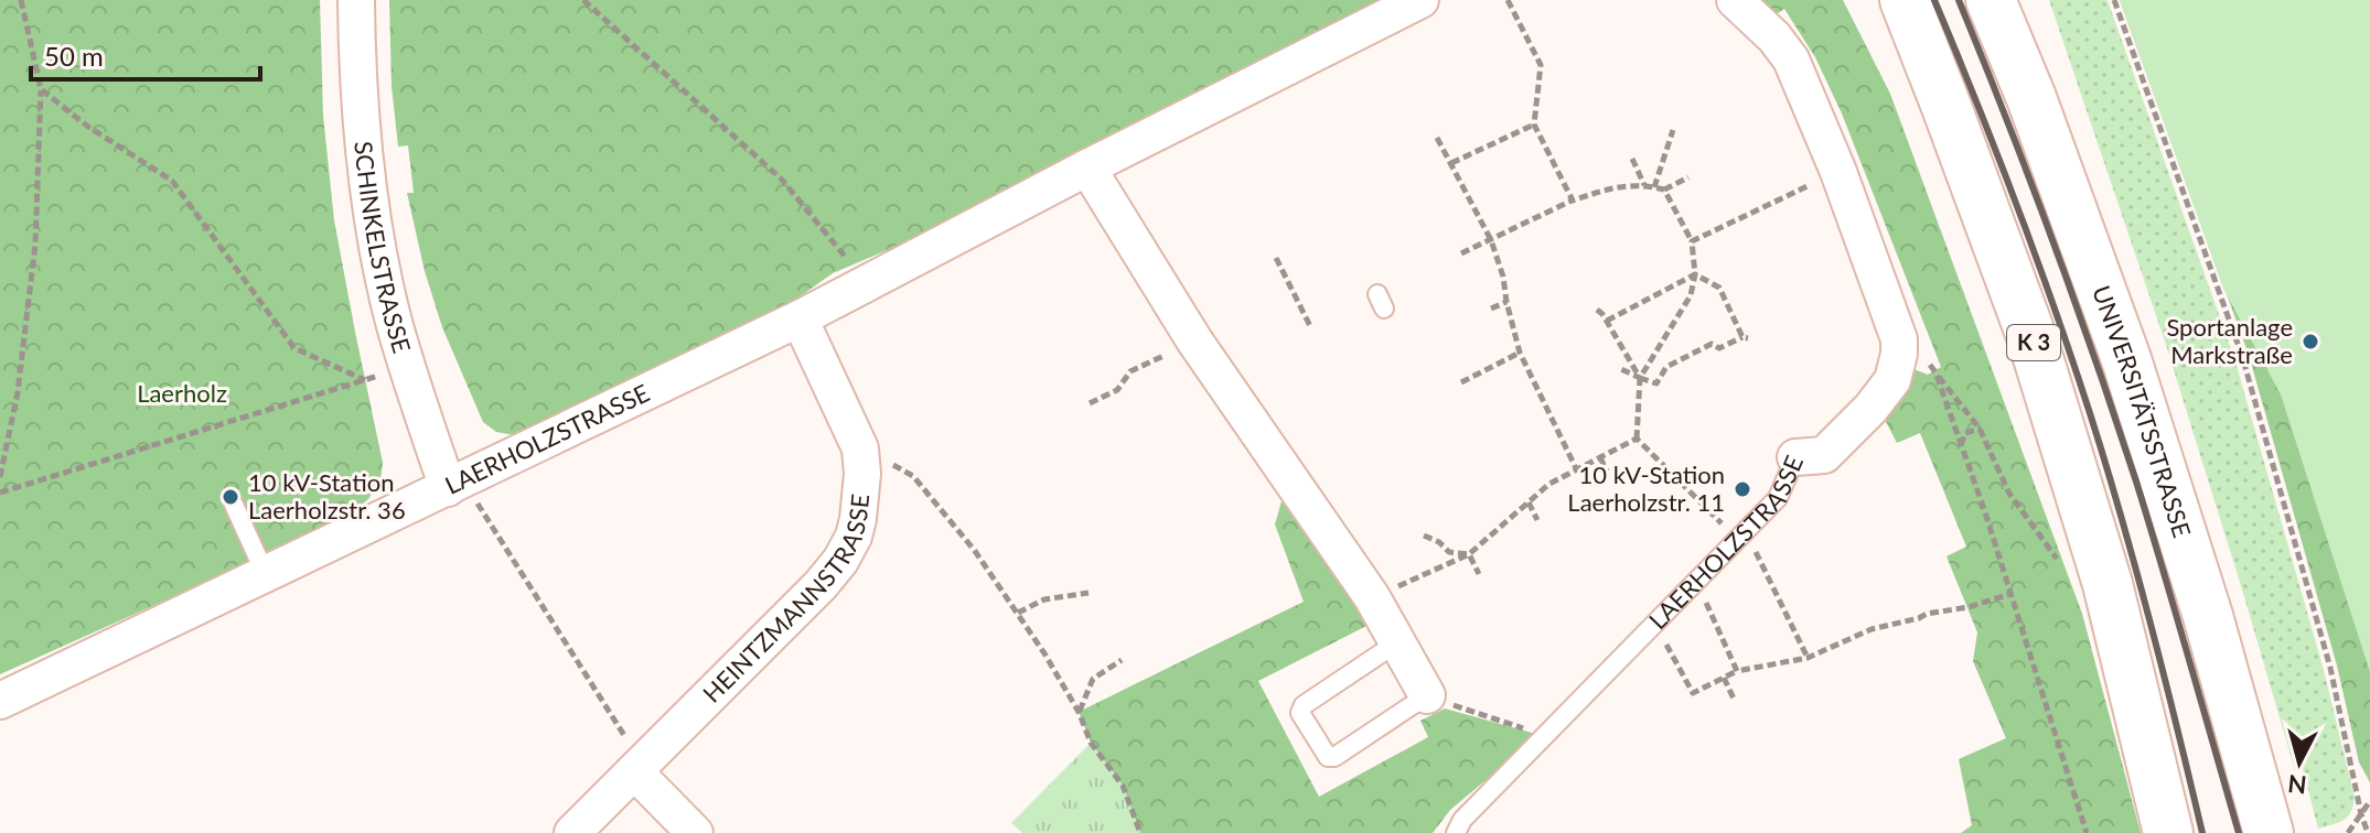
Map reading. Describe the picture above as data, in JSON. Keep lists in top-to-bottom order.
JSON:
{
  "streets": {
    "highway": ["K 3", "UNIVERSITÄTSSTRASSE"],
    "street": ["SCHINKELSTRASSE", "LAERHOLZSTRASSE", "HEINTZMANNSTRASSE"]
  },
  "crossings": [
    ["SCHINKELSTRASSE", "LAERHOLZSTRASSE"],
    ["LAERHOLZSTRASSE", "HEINTZMANNSTRASSE"]
  ],
  "parks": ["Laerholz"],
  "places": ["Sportanlage Markstraße", "10 kV-Station Laerholzstr. 11", "10 kV-Station Laerholzstr. 36"],
  "scale_bar": "50 m",
  "north": "bottom"
}
